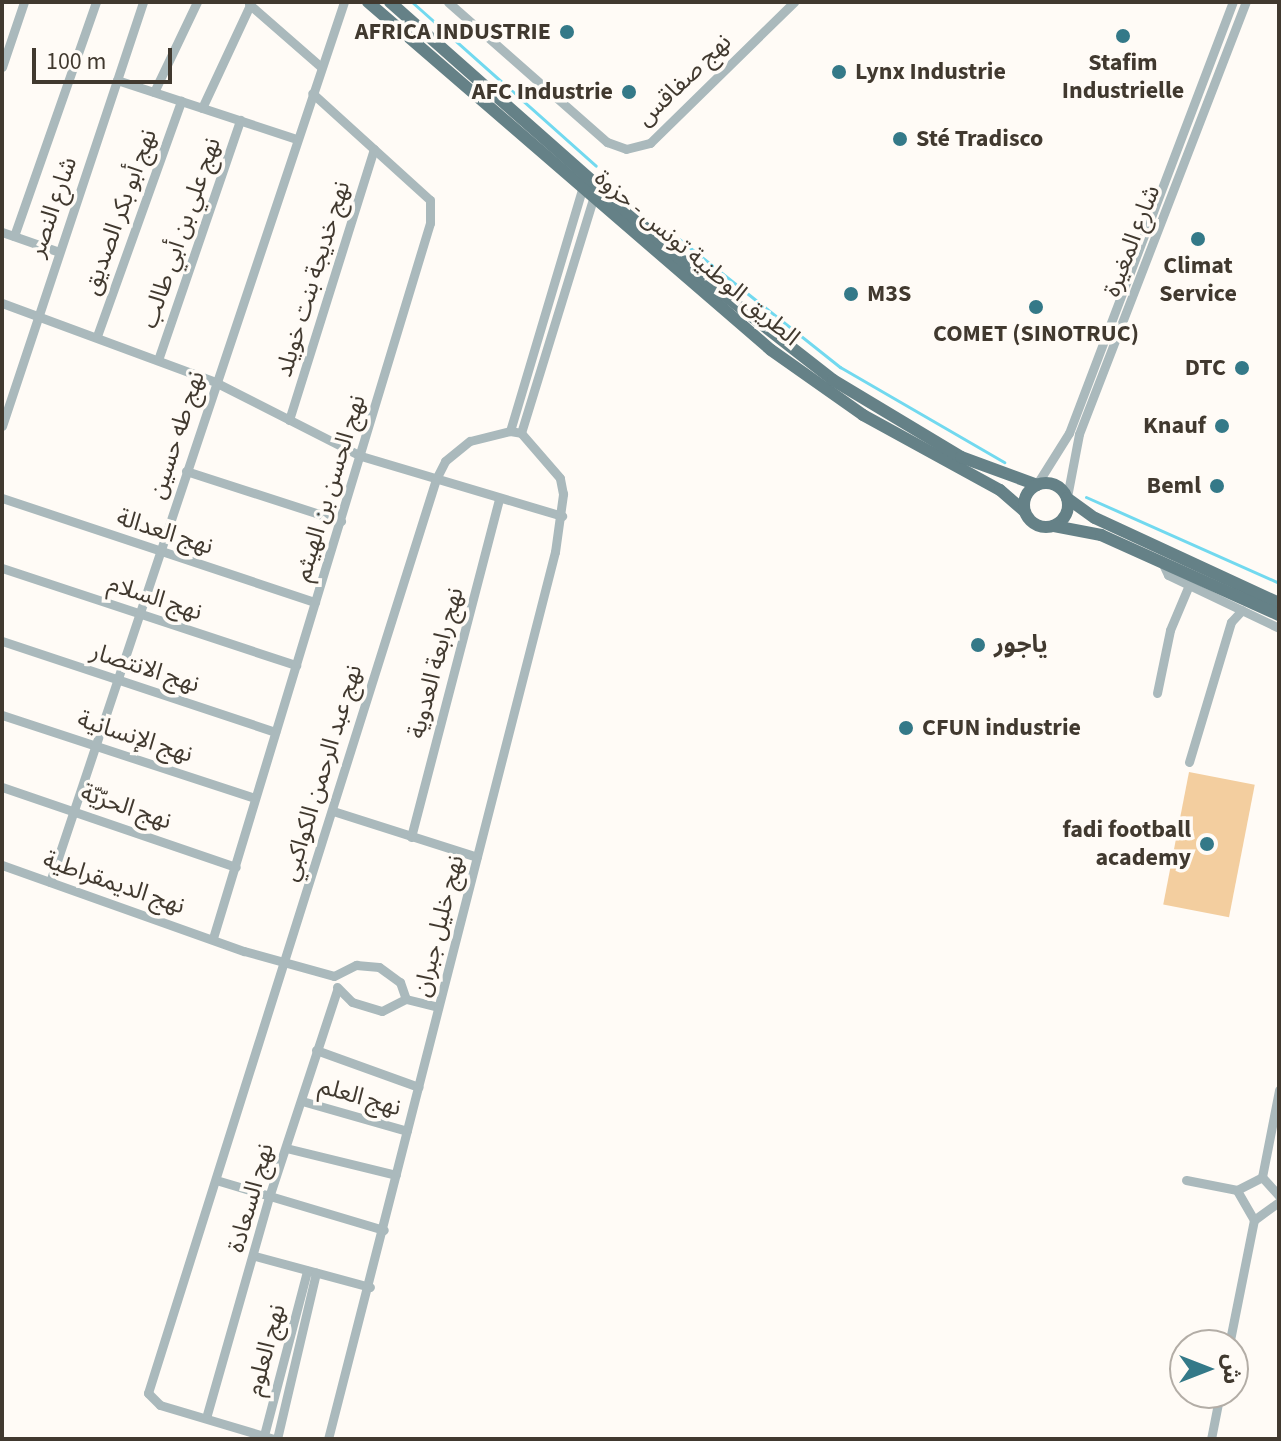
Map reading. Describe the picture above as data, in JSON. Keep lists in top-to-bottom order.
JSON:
{
  "streets": {
    "main road": ["الطريق الوطنية تونس - حزوة"],
    "street": [
      "نهج صفاقس",
      "شارع النصر",
      "نهج أبو بكر الصديق",
      "نهج علي بن أبي طالب",
      "شارع المغيرة",
      "نهج خديجة بنت خويلد",
      "نهج طه حسين",
      "نهج الحسن بن الهيثم",
      "نهج العدالة",
      "نهج السلام",
      "نهج رابعة العدوية",
      "نهج الانتصار",
      "نهج الإنسانية",
      "نهج عبد الرحمن الكواكبي",
      "نهج الحرّيّة",
      "نهج الديمقراطية",
      "نهج خليل جبران",
      "نهج العلم",
      "نهج السعادة",
      "نهج العلوم"
    ]
  },
  "crossings": [
    ["شارع المغيرة", "الطريق الوطنية تونس - حزوة"],
    ["نهج خديجة بنت خويلد", "نهج الحسن بن الهيثم"],
    ["نهج طه حسين", "نهج الحسن بن الهيثم"],
    ["نهج طه حسين", "نهج العدالة"],
    ["نهج طه حسين", "نهج السلام"],
    ["نهج طه حسين", "نهج الانتصار"],
    ["نهج طه حسين", "نهج الإنسانية"],
    ["نهج طه حسين", "نهج الحرّيّة"],
    ["نهج طه حسين", "نهج الديمقراطية"],
    ["نهج الحسن بن الهيثم", "نهج العدالة"],
    ["نهج الحسن بن الهيثم", "نهج السلام"],
    ["نهج الحسن بن الهيثم", "نهج الانتصار"],
    ["نهج الحسن بن الهيثم", "نهج الإنسانية"],
    ["نهج الحسن بن الهيثم", "نهج الحرّيّة"],
    ["نهج الحسن بن الهيثم", "نهج الديمقراطية"],
    ["نهج عبد الرحمن الكواكبي", "نهج الديمقراطية"],
    ["نهج عبد الرحمن الكواكبي", "نهج خليل جبران"],
    ["نهج عبد الرحمن الكواكبي", "نهج السعادة"],
    ["نهج خليل جبران", "نهج العلم"],
    ["نهج العلم", "نهج السعادة"]
  ],
  "places": [
    "AFRICA INDUSTRIE",
    "Stafim Industrielle",
    "Lynx Industrie",
    "AFC Industrie",
    "Sté Tradisco",
    "Climat Service",
    "M3S",
    "COMET (SINOTRUC)",
    "DTC",
    "Knauf",
    "Beml",
    "ياجور",
    "CFUN industrie",
    "fadi football academy"
  ],
  "scale_bar": "100 m",
  "north": "right"
}
